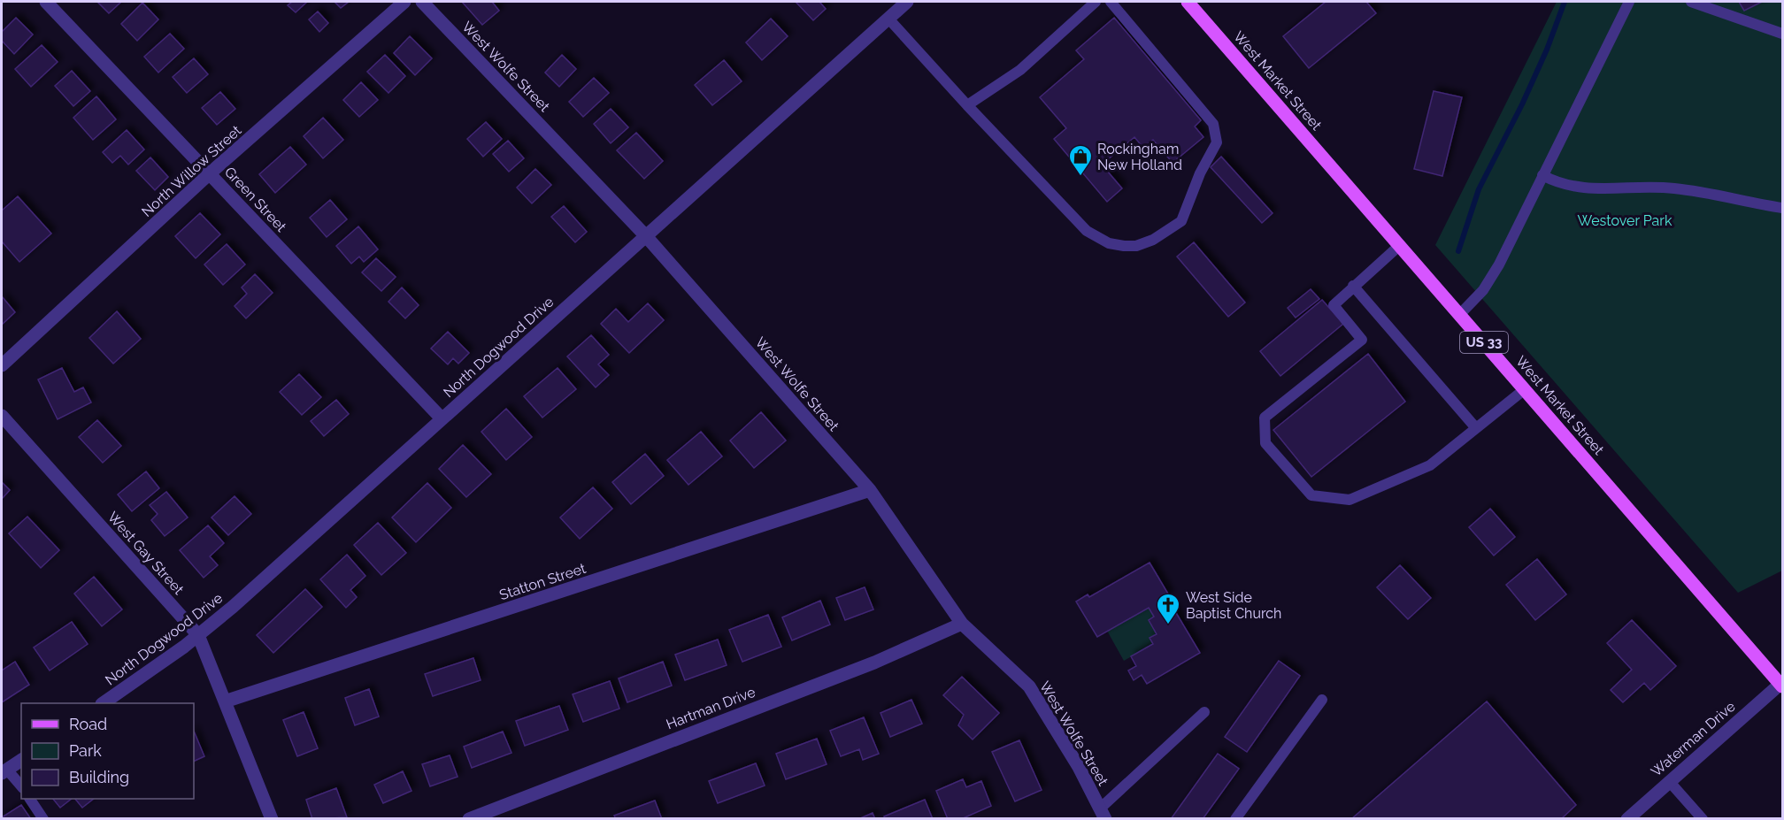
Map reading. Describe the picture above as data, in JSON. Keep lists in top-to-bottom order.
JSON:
{
  "streets": {
    "main road": ["West Market Street", "US 33"],
    "street": [
      "West Wolfe Street",
      "North Willow Street",
      "Green Street",
      "North Dogwood Drive",
      "West Gay Street",
      "Statton Street",
      "Hartman Drive",
      "Waterman Drive"
    ]
  },
  "crossings": [
    ["West Wolfe Street", "North Dogwood Drive"],
    ["West Wolfe Street", "Statton Street"],
    ["West Wolfe Street", "Hartman Drive"],
    ["West Market Street", "Waterman Drive"],
    ["North Willow Street", "Green Street"],
    ["Green Street", "North Dogwood Drive"],
    ["North Dogwood Drive", "West Gay Street"],
    ["West Gay Street", "Statton Street"]
  ],
  "parks": ["Westover Park"],
  "places": {
    "shop": ["Rockingham New Holland"],
    "church": ["West Side Baptist Church"]
  },
  "legend": ["Road", "Park", "Building"]
}
